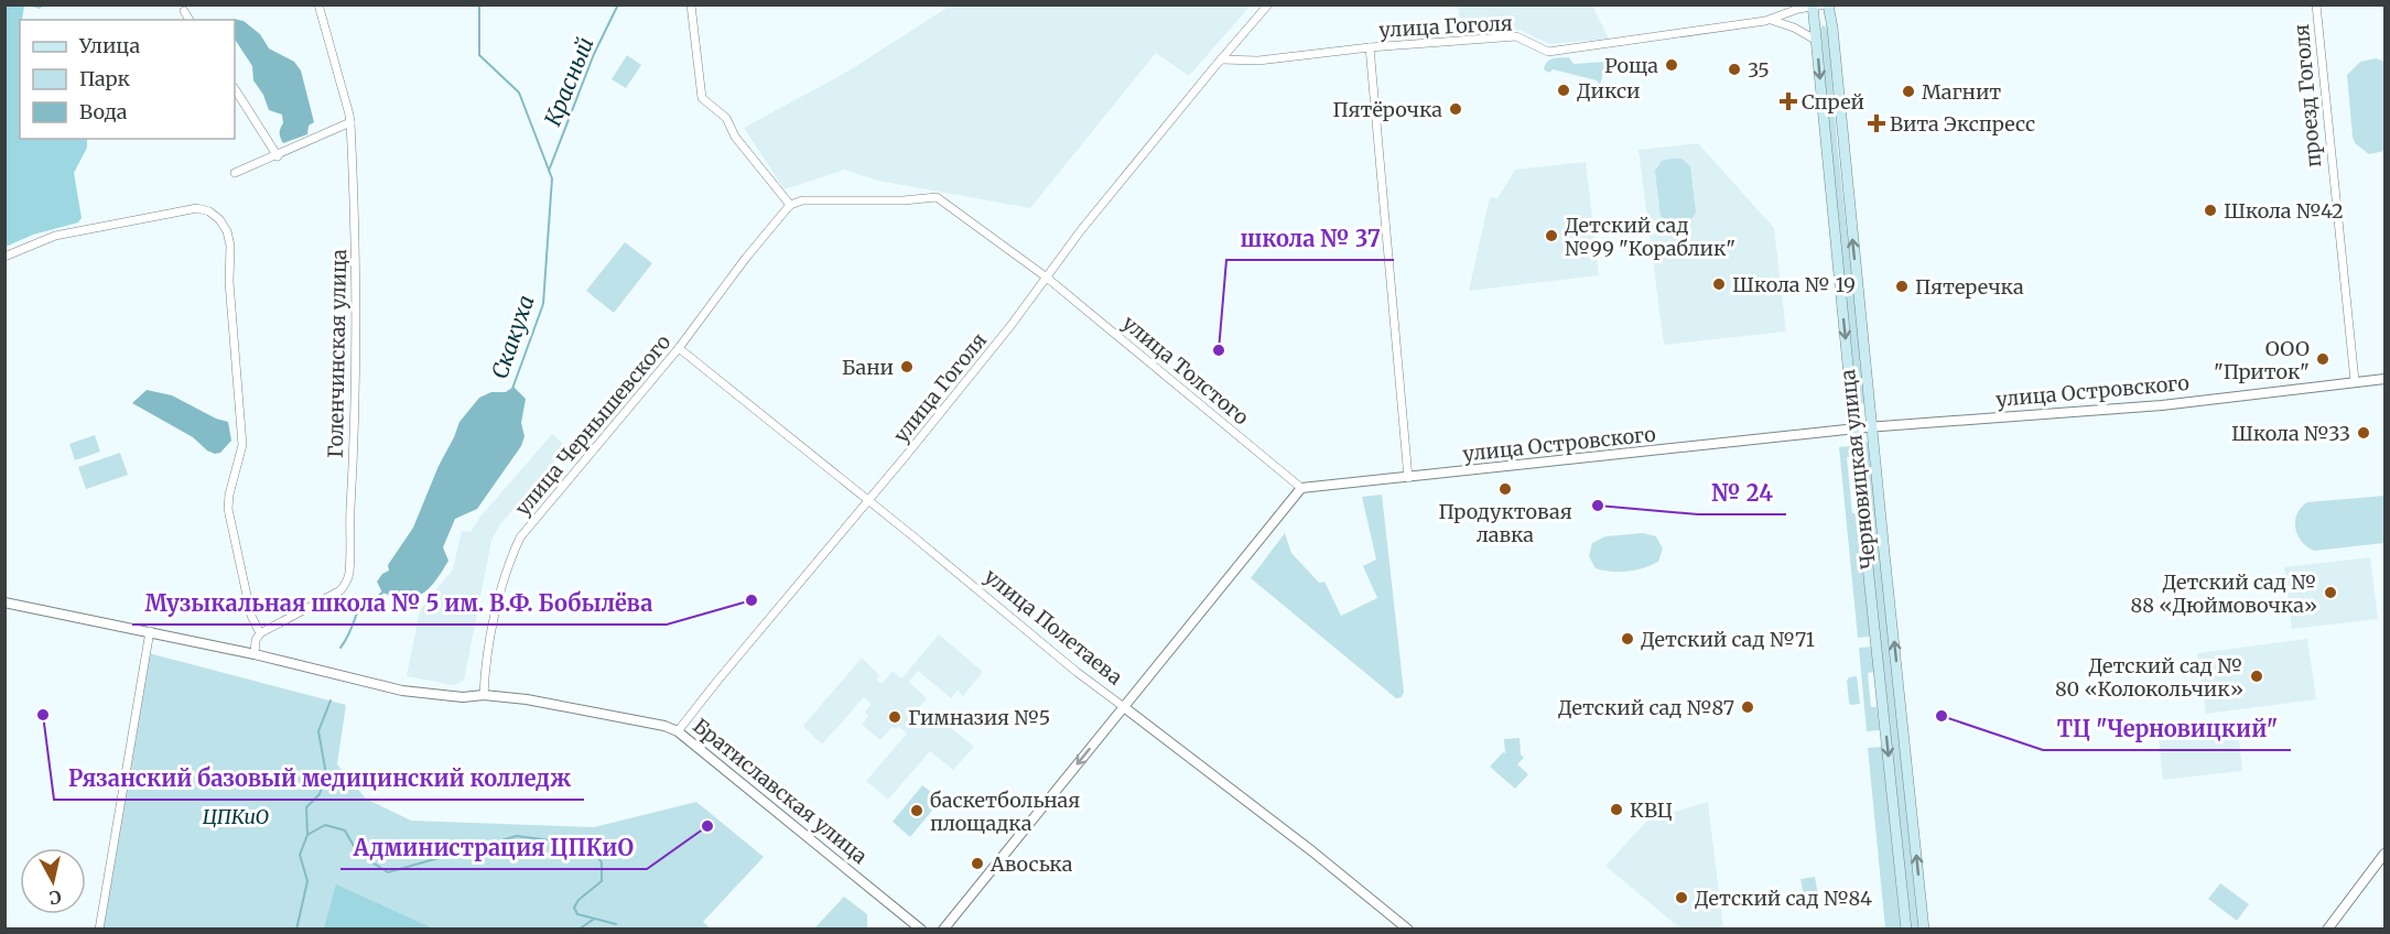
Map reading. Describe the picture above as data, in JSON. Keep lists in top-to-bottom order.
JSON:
{
  "streets": {
    "main road": ["Черновицкая улица"],
    "street": [
      "улица Гоголя",
      "проезд Гоголя",
      "Голенчинская улица",
      "улица Толстого",
      "улица Островского",
      "улица Чернышевского",
      "улица Полетаева",
      "Братиславская улица"
    ]
  },
  "crossings": [
    ["улица Гоголя", "улица Толстого"],
    ["улица Гоголя", "Черновицкая улица"],
    ["улица Гоголя", "улица Полетаева"],
    ["улица Гоголя", "Братиславская улица"],
    ["проезд Гоголя", "улица Островского"],
    ["улица Толстого", "улица Островского"],
    ["улица Толстого", "улица Чернышевского"],
    ["улица Островского", "Черновицкая улица"],
    ["улица Чернышевского", "улица Полетаева"],
    ["улица Чернышевского", "Братиславская улица"]
  ],
  "water": ["Красный", "Скакуха"],
  "parks": ["ЦПКиО"],
  "places": {
    "other": [
      "Роща",
      "35",
      "Дикси",
      "Магнит",
      "Пятёрочка",
      "Школа №42",
      "Детский сад №99 \"Кораблик\"",
      "Школа № 19",
      "Пятеречка",
      "школа № 37",
      "ООО \"Приток\"",
      "Бани",
      "Школа №33",
      "Продуктовая лавка",
      "№ 24",
      "Детский сад № 88 «Дюймовочка»",
      "Музыкальная школа № 5 им. В.Ф. Бобылёва",
      "Детский сад №71",
      "Детский сад № 80 «Колокольчик»",
      "Детский сад №87",
      "Рязанский базовый медицинский колледж",
      "ТЦ \"Черновицкий\"",
      "Гимназия №5",
      "КВЦ",
      "баскетбольная площадка",
      "Администрация ЦПКиО",
      "Авоська",
      "Детский сад №84"
    ],
    "health": ["Спрей", "Вита Экспресс"]
  },
  "legend": ["Улица", "Парк", "Вода"],
  "north": "bottom"
}
